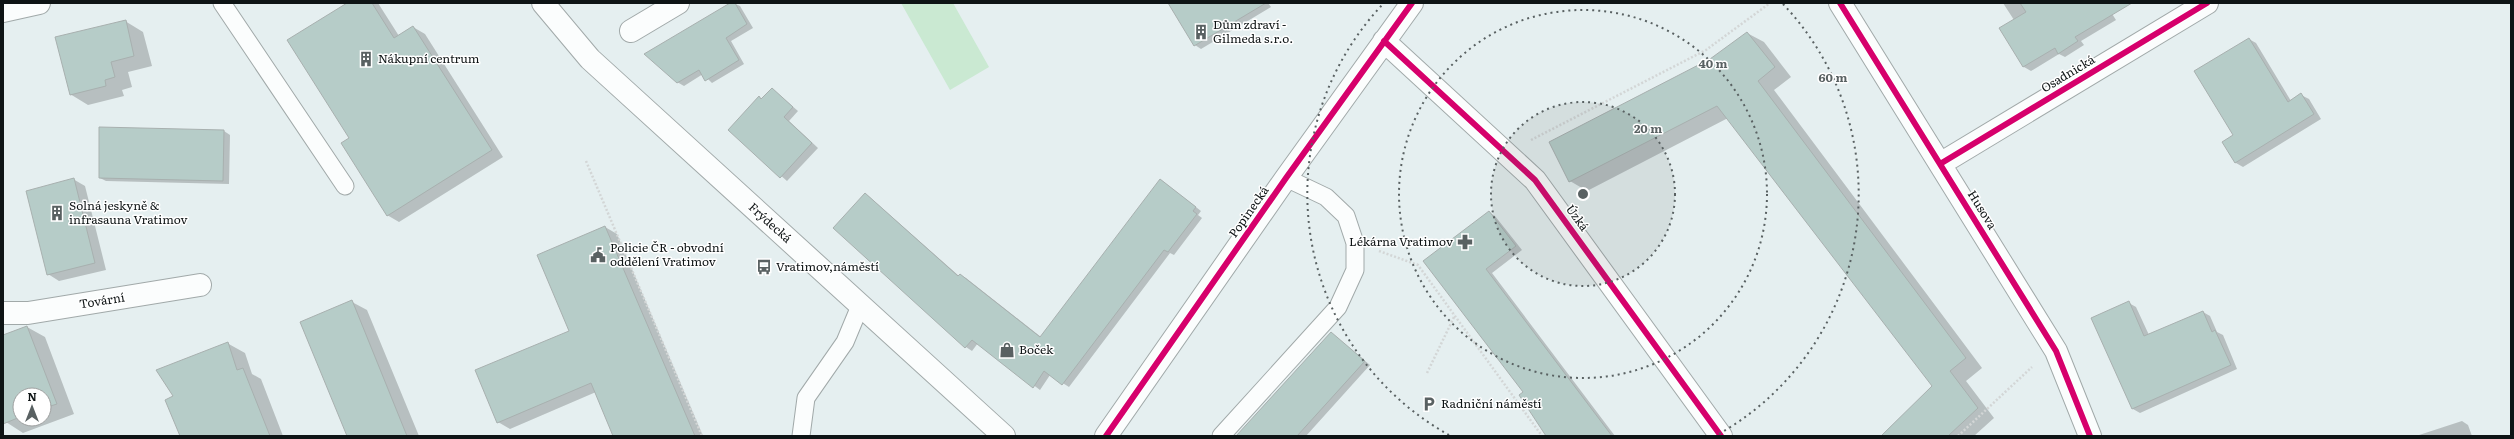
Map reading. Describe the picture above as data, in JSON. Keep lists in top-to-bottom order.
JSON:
{
  "streets": {
    "street": [
      "Osadnická",
      "Husova",
      "Popinecká",
      "Úzká",
      "Frýdecká",
      "Tovární"
    ]
  },
  "crossings": [
    ["Osadnická", "Husova"],
    ["Popinecká", "Úzká"]
  ],
  "places": {
    "building": ["Dům zdraví - Gilmeda s.r.o.", "Nákupní centrum", "Solná jeskyně & infrasauna Vratimov"],
    "pharmacy": ["Lékárna Vratimov"],
    "public building": ["Policie ČR - obvodní oddělení Vratimov"],
    "bus stop": ["Vratimov,náměstí"],
    "shop": ["Boček"],
    "parking": ["Radniční náměstí"]
  },
  "north": "top",
  "rings": ["40 m", "60 m", "20 m"]
}
